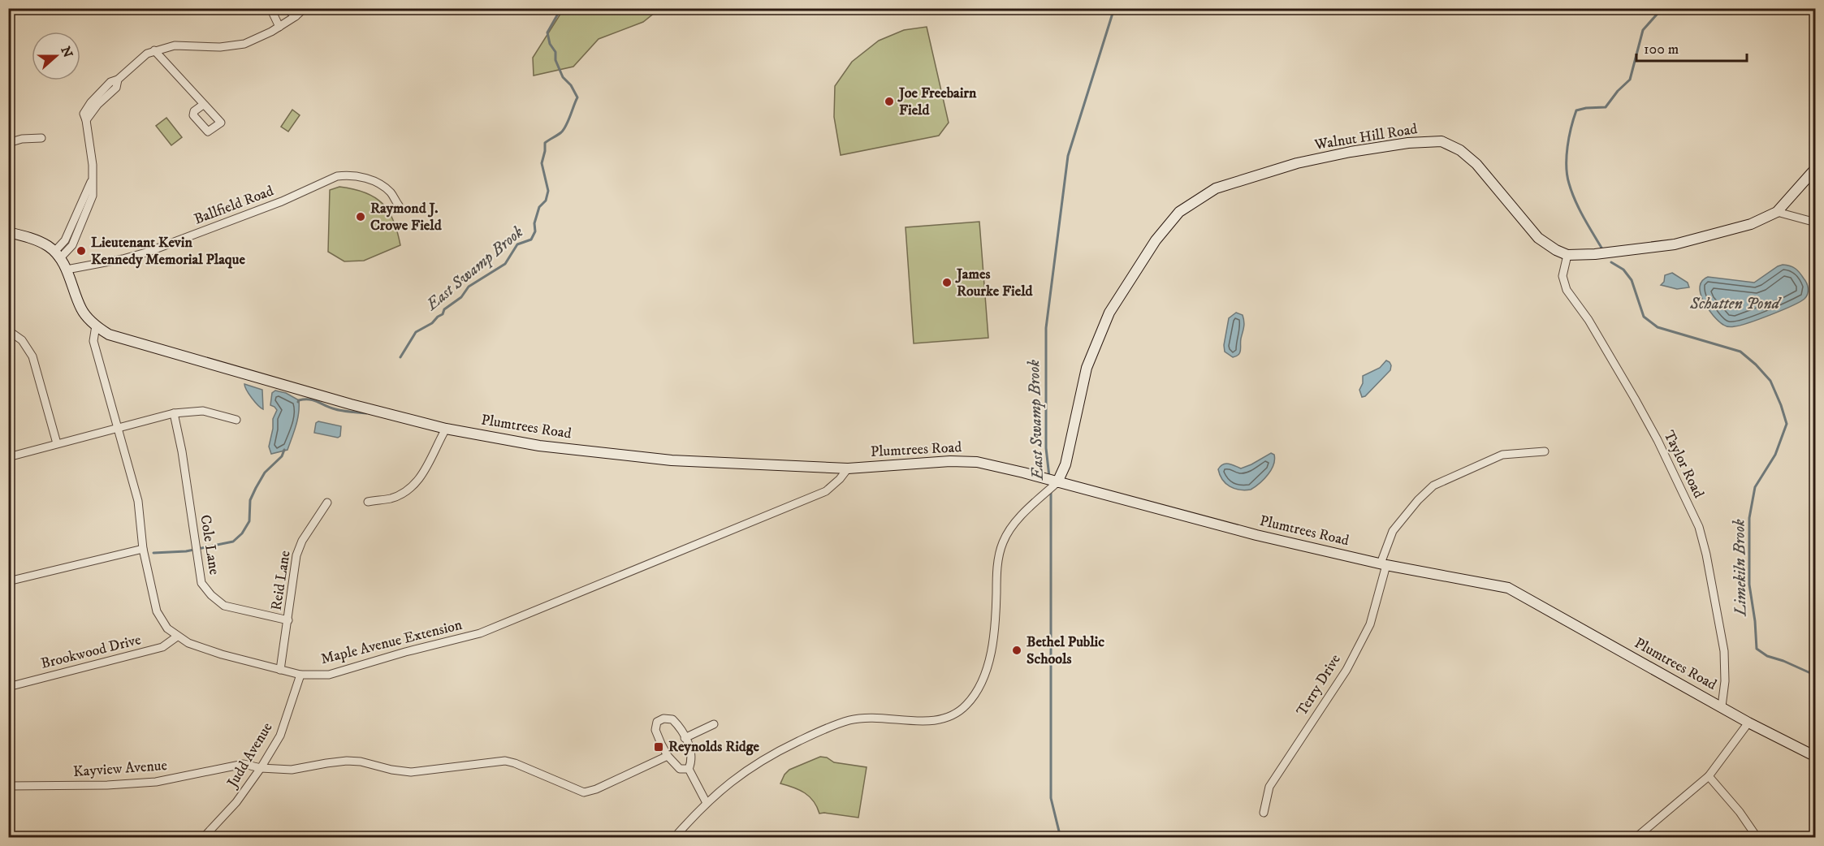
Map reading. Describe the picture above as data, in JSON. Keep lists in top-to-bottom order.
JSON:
{
  "streets": {
    "main road": ["Walnut Hill Road", "Plumtrees Road"],
    "street": [
      "Ballfield Road",
      "Taylor Road",
      "Cole Lane",
      "Reid Lane",
      "Maple Avenue Extension",
      "Brookwood Drive",
      "Terry Drive",
      "Judd Avenue",
      "Kayview Avenue"
    ]
  },
  "crossings": [
    ["Walnut Hill Road", "Plumtrees Road"],
    ["Walnut Hill Road", "Taylor Road"],
    ["Plumtrees Road", "Taylor Road"],
    ["Plumtrees Road", "Maple Avenue Extension"],
    ["Plumtrees Road", "Terry Drive"],
    ["Cole Lane", "Reid Lane"],
    ["Reid Lane", "Maple Avenue Extension"],
    ["Maple Avenue Extension", "Brookwood Drive"],
    ["Maple Avenue Extension", "Judd Avenue"],
    ["Judd Avenue", "Kayview Avenue"]
  ],
  "water": ["East Swamp Brook", "Schatten Pond", "Limekiln Brook"],
  "places": {
    "other": [
      "Joe Freebairn Field",
      "Raymond J. Crowe Field",
      "Lieutenant Kevin Kennedy Memorial Plaque",
      "James Rourke Field",
      "Bethel Public Schools"
    ],
    "transit": ["Reynolds Ridge"]
  },
  "scale_bar": "100 m",
  "north": "right"
}
